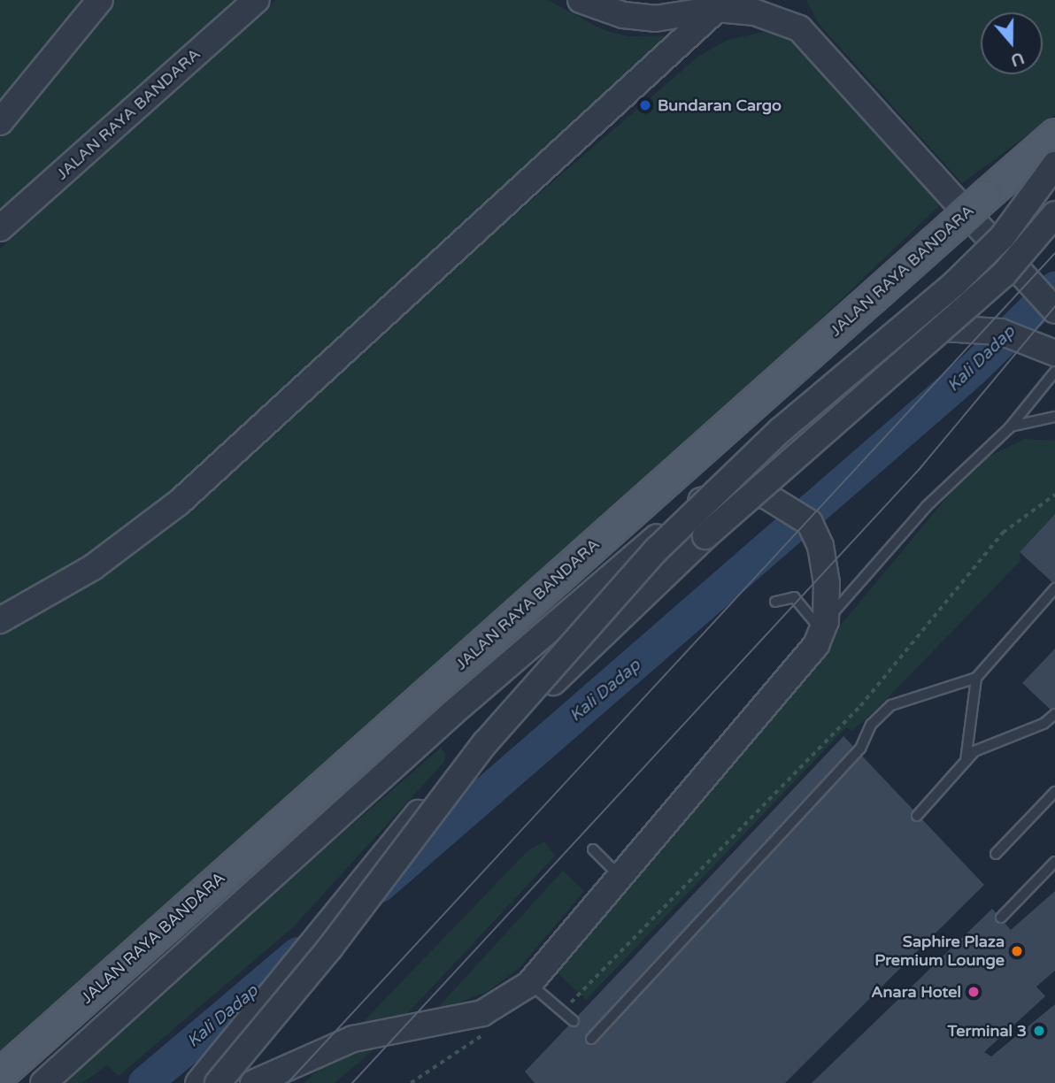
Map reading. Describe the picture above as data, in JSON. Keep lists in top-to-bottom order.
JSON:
{
  "streets": {
    "main road": ["JALAN RAYA BANDARA"]
  },
  "water": ["Kali Dadap"],
  "places": [
    "Bundaran Cargo",
    "Saphire Plaza Premium Lounge",
    "Anara Hotel",
    "Terminal 3"
  ],
  "north": "bottom"
}
